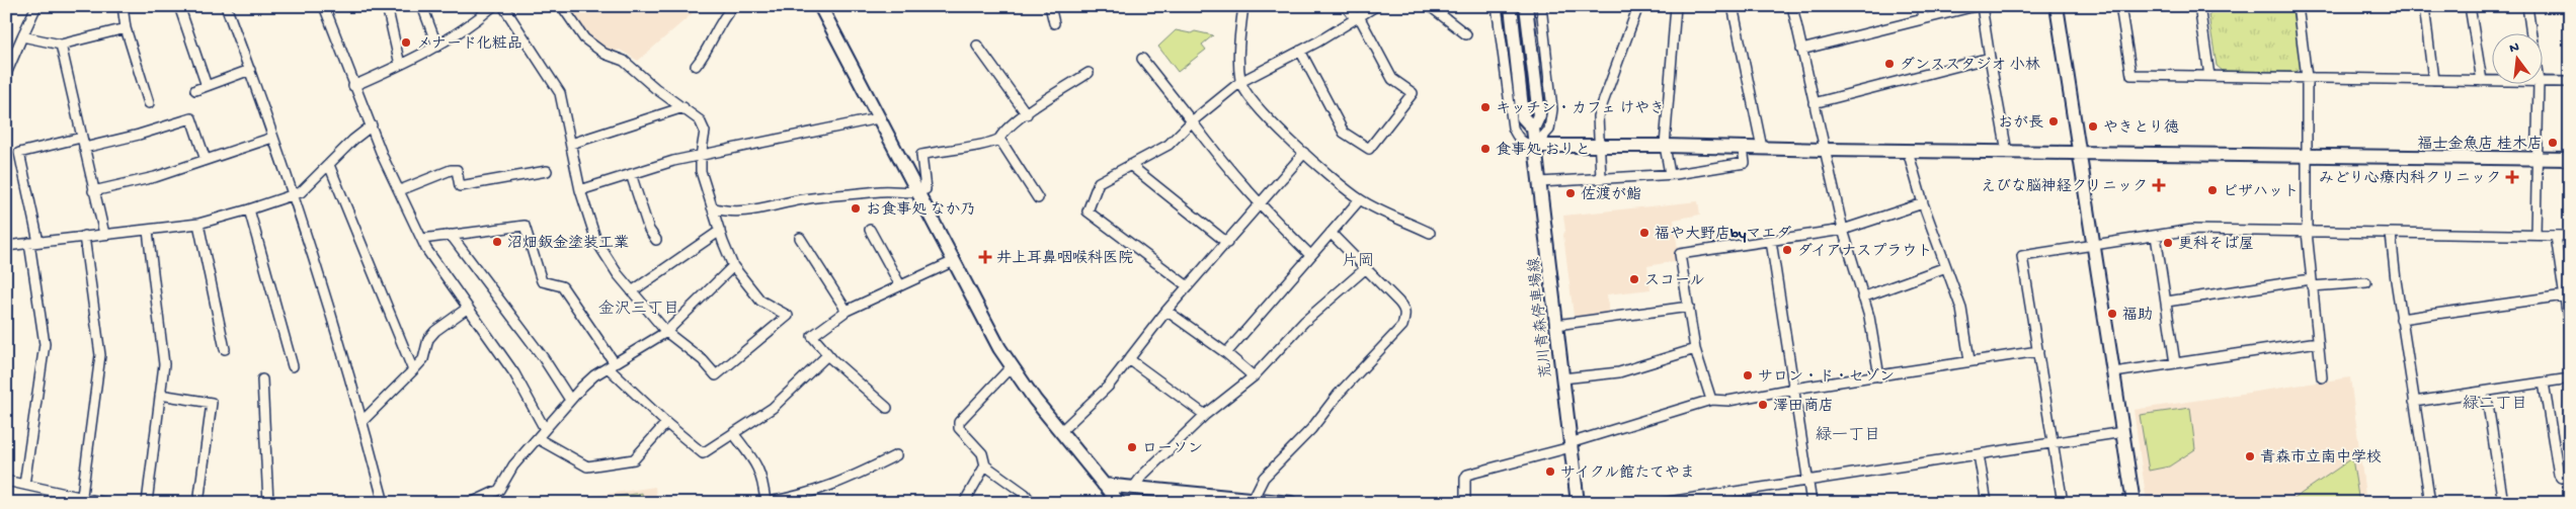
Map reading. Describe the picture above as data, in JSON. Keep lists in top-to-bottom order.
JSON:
{
  "streets": {
    "street": ["荒川青森停車場線"]
  },
  "districts": [
    "片岡",
    "金沢三丁目",
    "緑二丁目",
    "緑一丁目"
  ],
  "places": {
    "other": [
      "メナード化粧品",
      "ダンススタジオ 小林",
      "キッチン・カフェ けやき",
      "おが長",
      "やきとり徳",
      "福士金魚店 桂木店",
      "食事処 おりと",
      "ピザハット",
      "佐渡が鮨",
      "お食事処 なか乃",
      "福や大野店byマエダ",
      "沼畑鈑金塗装工業",
      "更科そば屋",
      "ダイアナスプラウト",
      "スコール",
      "福助",
      "サロン・ド・セゾン",
      "澤田商店",
      "ローソン",
      "青森市立南中学校",
      "サイクル館たてやま"
    ],
    "health": ["みどり心療内科クリニック", "えびな脳神経クリニック", "井上耳鼻咽喉科医院"]
  },
  "north": "top"
}
